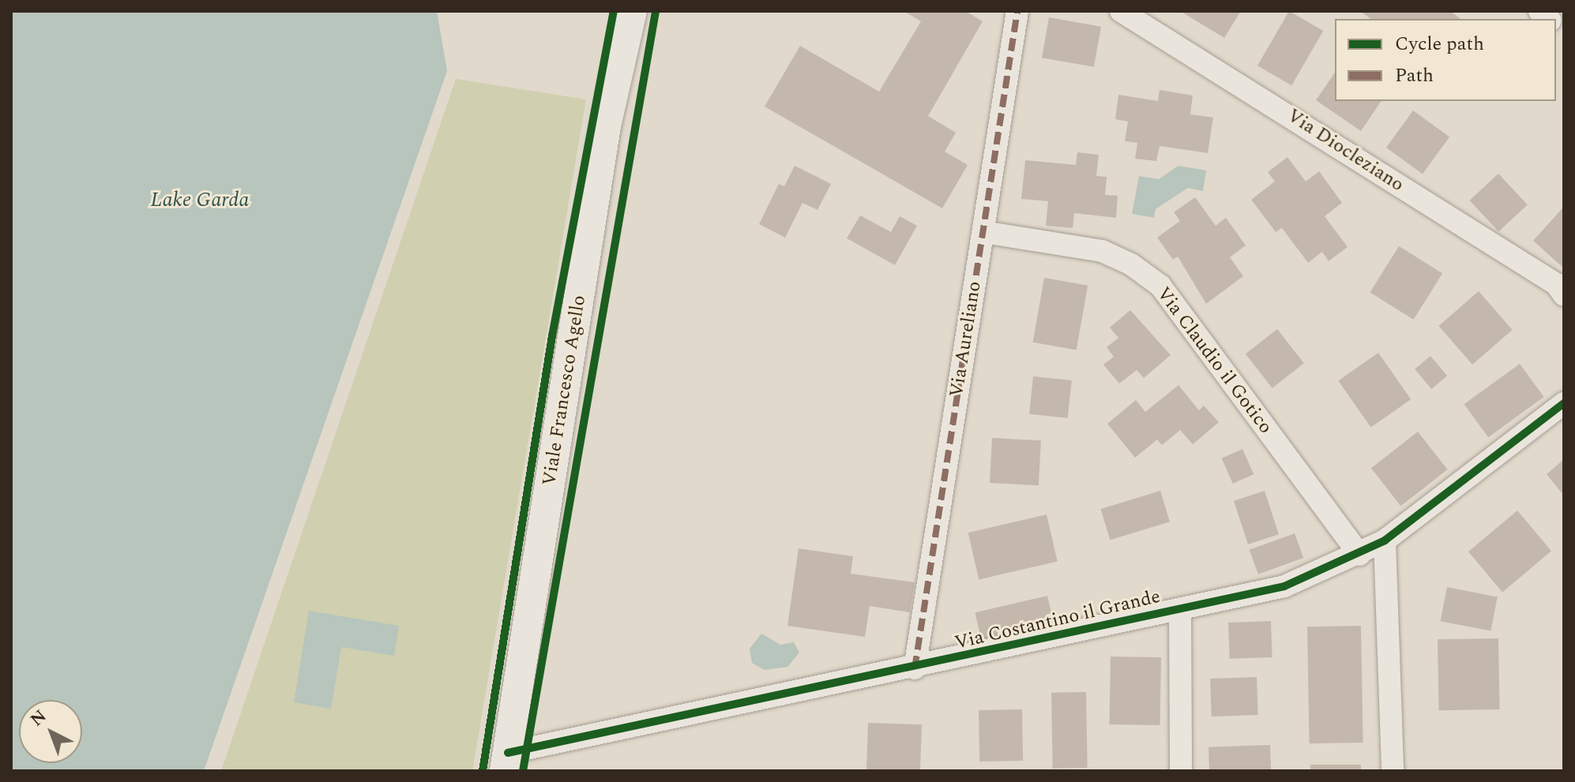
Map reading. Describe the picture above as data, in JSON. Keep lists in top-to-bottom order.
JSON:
{
  "streets": {
    "main road": ["Viale Francesco Agello"],
    "street": [
      "Via Diocleziano",
      "Via Aureliano",
      "Via Claudio il Gotico",
      "Via Costantino il Grande"
    ]
  },
  "crossings": [
    ["Via Aureliano", "Via Claudio il Gotico"],
    ["Via Aureliano", "Via Costantino il Grande"],
    ["Via Claudio il Gotico", "Via Costantino il Grande"],
    ["Viale Francesco Agello", "Via Costantino il Grande"]
  ],
  "water": ["Lake Garda"],
  "legend": ["Cycle path", "Path"],
  "north": "top left"
}
